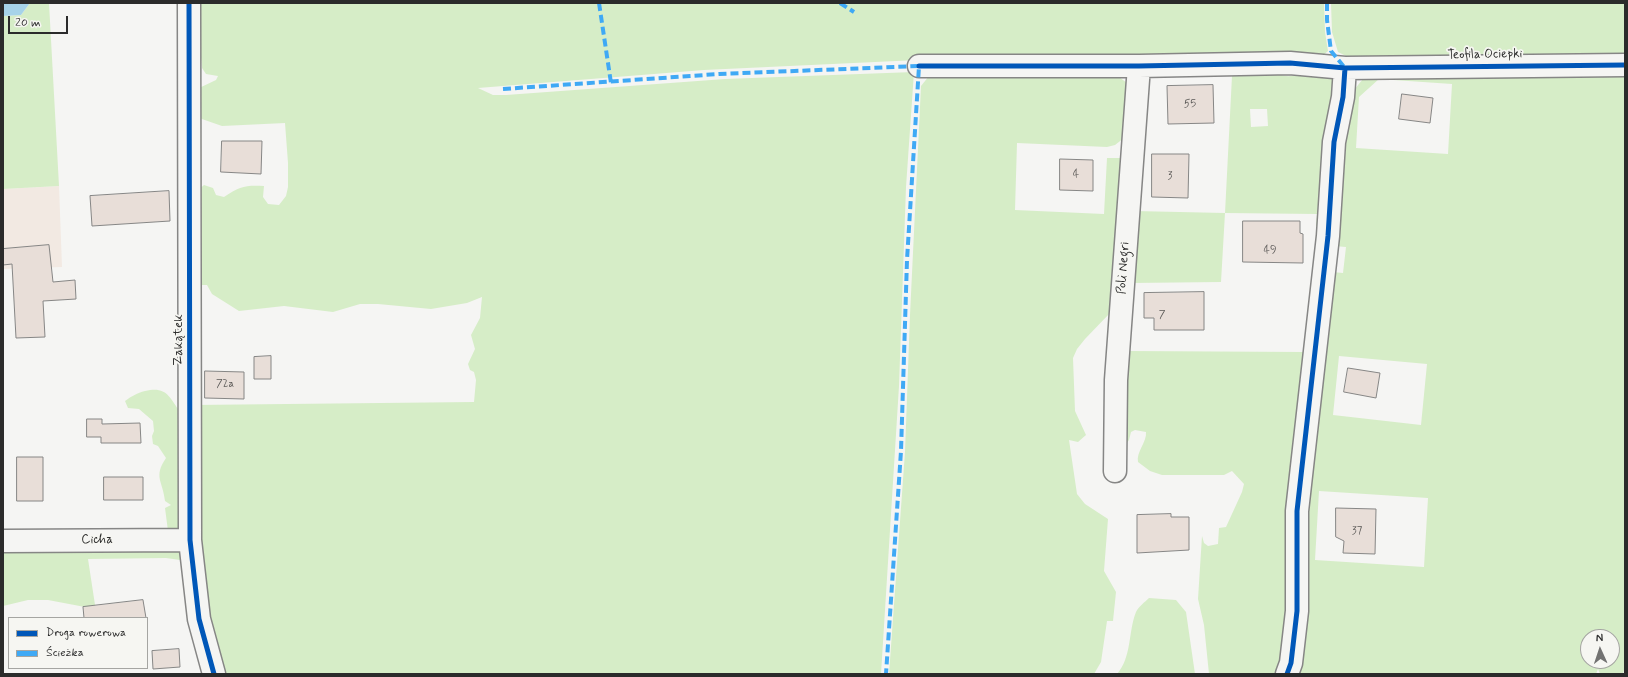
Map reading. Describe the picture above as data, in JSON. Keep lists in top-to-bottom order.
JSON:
{
  "streets": {
    "street": [
      "Teofila Ociepki",
      "Poli Negri",
      "Zakątek",
      "Cicha"
    ]
  },
  "crossings": [
    ["Teofila Ociepki", "Poli Negri"],
    ["Zakątek", "Cicha"]
  ],
  "house_numbers": [
    "55",
    "4",
    "3",
    "49",
    "7",
    "72a",
    "37"
  ],
  "legend": ["Droga rowerowa", "Ścieżka"],
  "scale_bar": "20 m",
  "north": "top"
}
